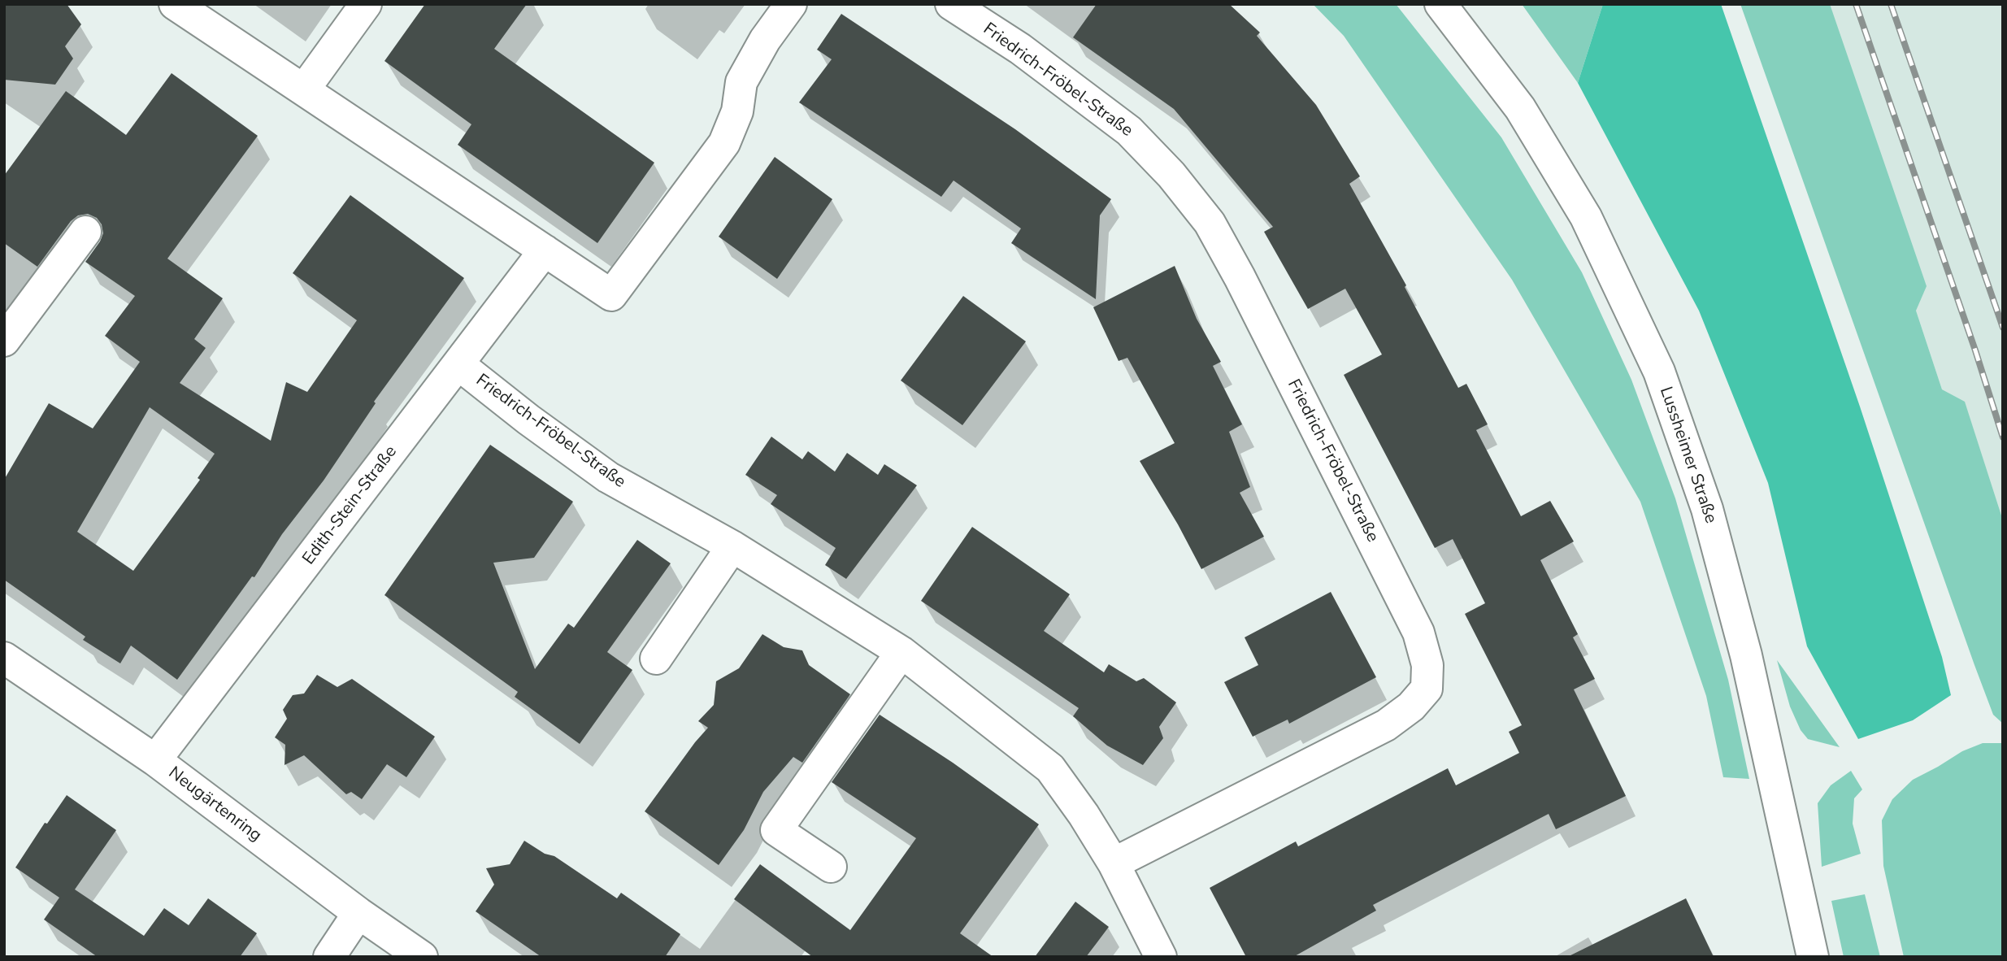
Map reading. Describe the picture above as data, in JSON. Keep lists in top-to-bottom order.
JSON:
{
  "streets": {
    "street": [
      "Friedrich-Fröbel-Straße",
      "Lussheimer Straße",
      "Edith-Stein-Straße",
      "Neugärtenring"
    ]
  },
  "crossings": [
    ["Friedrich-Fröbel-Straße", "Edith-Stein-Straße"],
    ["Edith-Stein-Straße", "Neugärtenring"]
  ]
}
